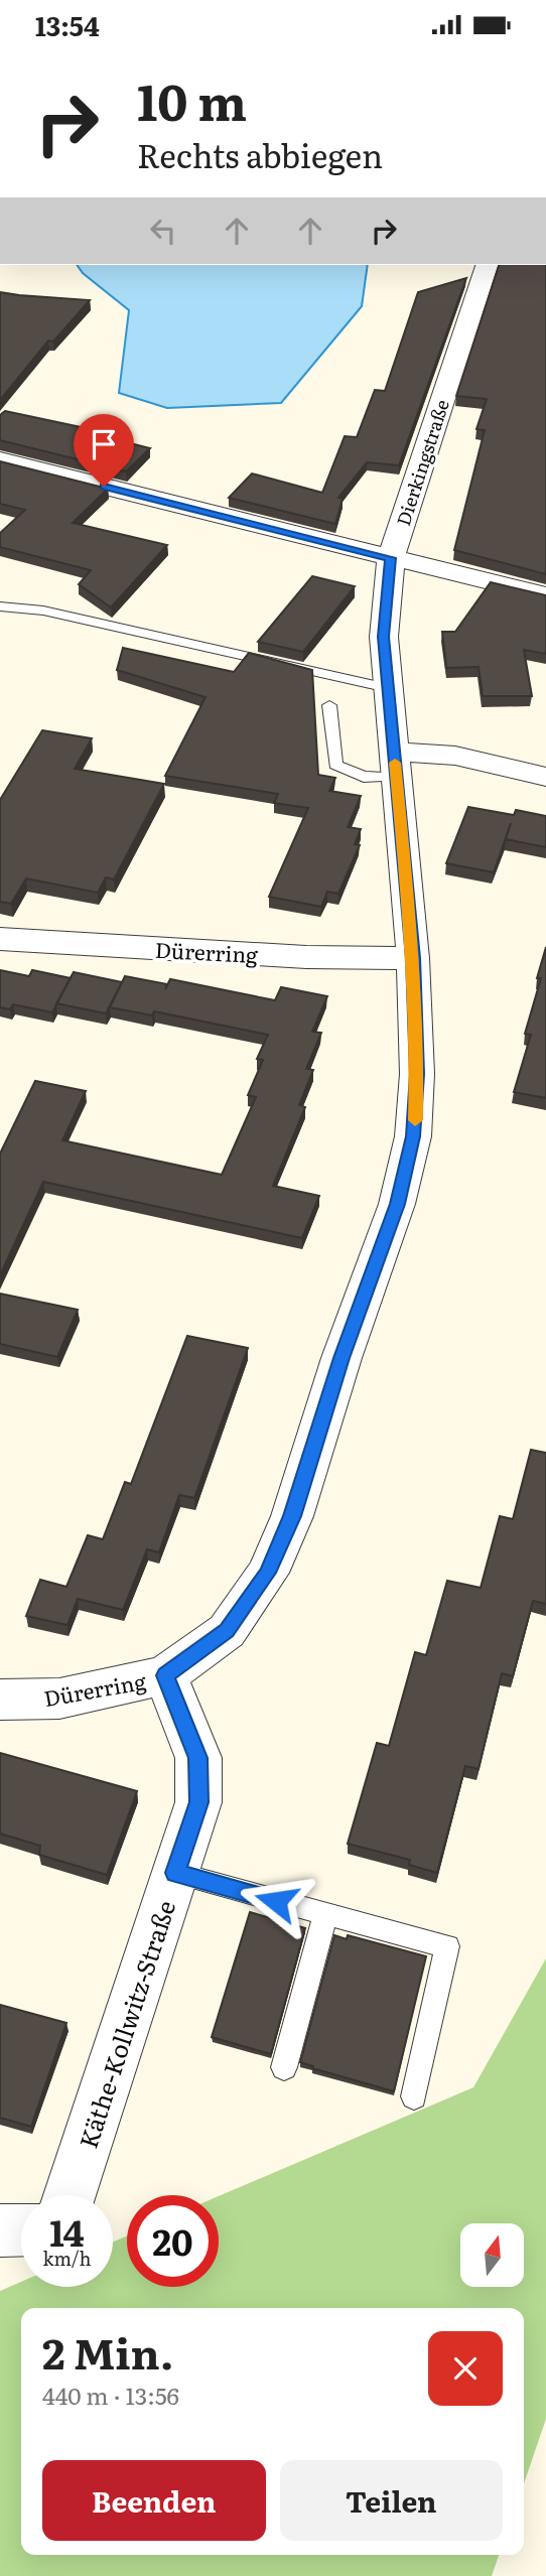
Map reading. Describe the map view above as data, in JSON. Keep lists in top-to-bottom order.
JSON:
{
  "streets": {
    "street": ["Dierkingstraße", "Dürerring", "Käthe-Kollwitz-Straße"]
  },
  "crossings": [
    ["Dierkingstraße", "Dürerring"],
    ["Dürerring", "Käthe-Kollwitz-Straße"]
  ],
  "north": "top",
  "page": {
    "status": "13:54",
    "turn": ["10 m", "Rechts abbiegen"],
    "speed": "14 km/h",
    "limit": "20",
    "heading": ["2 Min.", "440 m · 13:56"],
    "buttons": ["Beenden", "Teilen"]
  }
}
